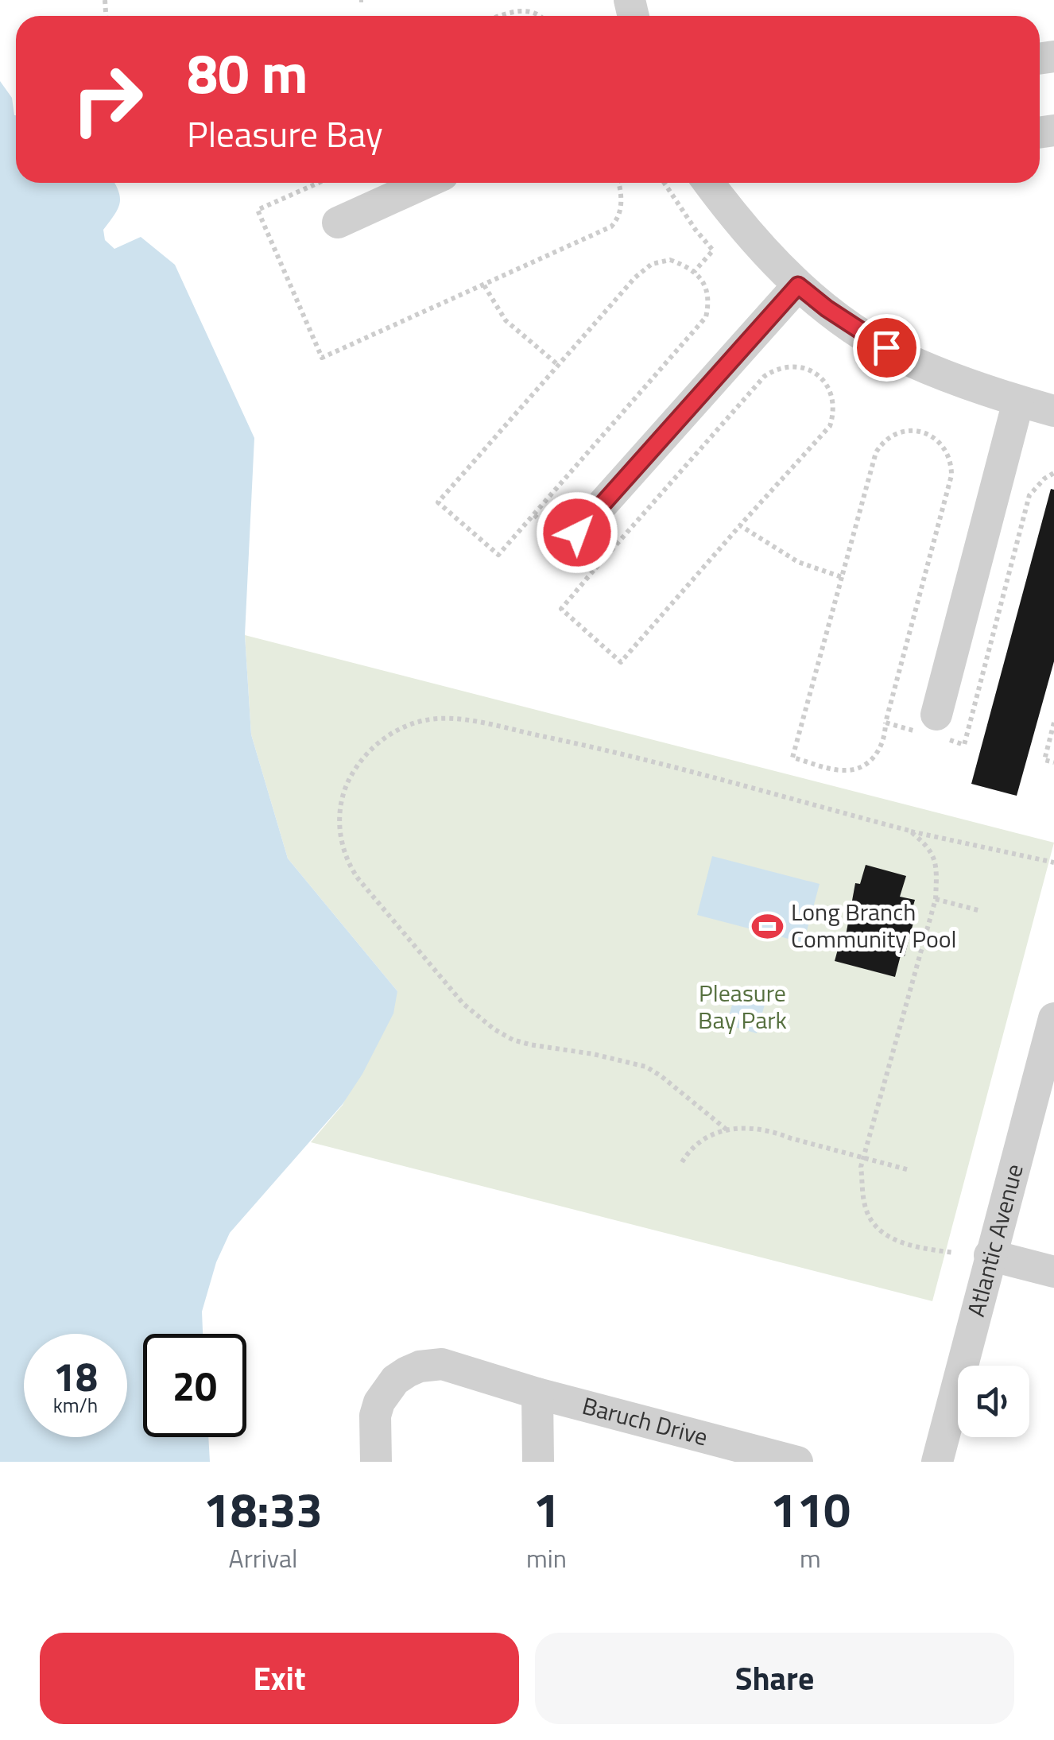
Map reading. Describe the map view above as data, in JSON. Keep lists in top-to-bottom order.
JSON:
{
  "streets": {
    "street": ["Atlantic Avenue", "Baruch Drive"]
  },
  "parks": ["Pleasure Bay Park"],
  "places": {
    "sports": ["Long Branch Community Pool"]
  },
  "page": {
    "turn": ["80 m", "Pleasure Bay"],
    "speed": "18 km/h",
    "limit": "20",
    "eta": [
      "18:33",
      "Arrival",
      "1",
      "min",
      "110",
      "m"
    ],
    "buttons": ["Exit", "Share"]
  }
}
